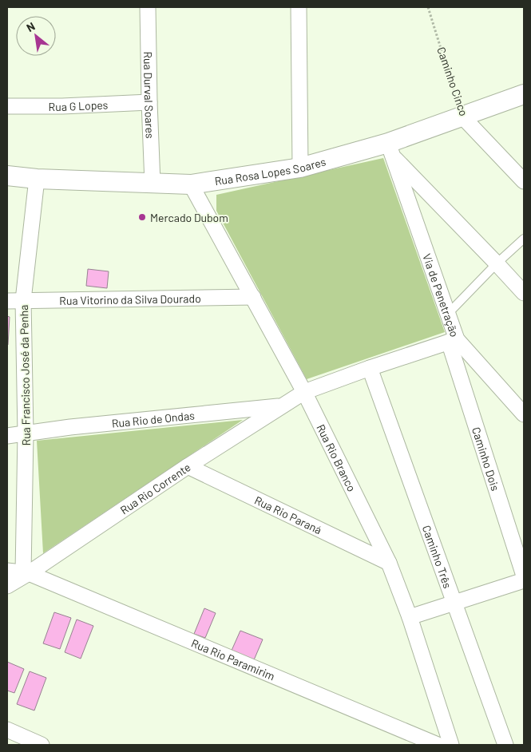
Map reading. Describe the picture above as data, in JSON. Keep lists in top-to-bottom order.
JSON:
{
  "streets": {
    "street": [
      "Caminho Cinco",
      "Rua Durval Soares",
      "Rua G Lopes",
      "Rua Rosa Lopes Soares",
      "Via de Penetração",
      "Rua Vitorino da Silva Dourado",
      "Rua Francisco José da Penha",
      "Rua Rio de Ondas",
      "Rua Rio Branco",
      "Caminho Dois",
      "Rua Rio Corrente",
      "Rua Rio Paraná",
      "Caminho Três",
      "Rua Rio Paramirim"
    ]
  },
  "crossings": [
    ["Caminho Cinco", "Rua Rosa Lopes Soares"],
    ["Rua Durval Soares", "Rua G Lopes"],
    ["Rua Durval Soares", "Rua Rosa Lopes Soares"],
    ["Rua Rosa Lopes Soares", "Via de Penetração"],
    ["Rua Rosa Lopes Soares", "Rua Francisco José da Penha"],
    ["Rua Rosa Lopes Soares", "Rua Rio Branco"],
    ["Via de Penetração", "Caminho Dois"],
    ["Via de Penetração", "Rua Rio Corrente"],
    ["Rua Vitorino da Silva Dourado", "Rua Francisco José da Penha"],
    ["Rua Vitorino da Silva Dourado", "Rua Rio Branco"],
    ["Rua Francisco José da Penha", "Rua Rio de Ondas"],
    ["Rua Francisco José da Penha", "Rua Rio Corrente"],
    ["Rua Francisco José da Penha", "Rua Rio Paramirim"],
    ["Rua Rio de Ondas", "Rua Rio Corrente"],
    ["Rua Rio Branco", "Rua Rio Corrente"],
    ["Rua Rio Branco", "Rua Rio Paraná"],
    ["Caminho Dois", "Rua Rio Corrente"],
    ["Rua Rio Corrente", "Rua Rio Paraná"],
    ["Rua Rio Corrente", "Caminho Três"],
    ["Rua Rio Corrente", "Rua Rio Paramirim"]
  ],
  "places": ["Mercado Dubom"],
  "north": "top left"
}
